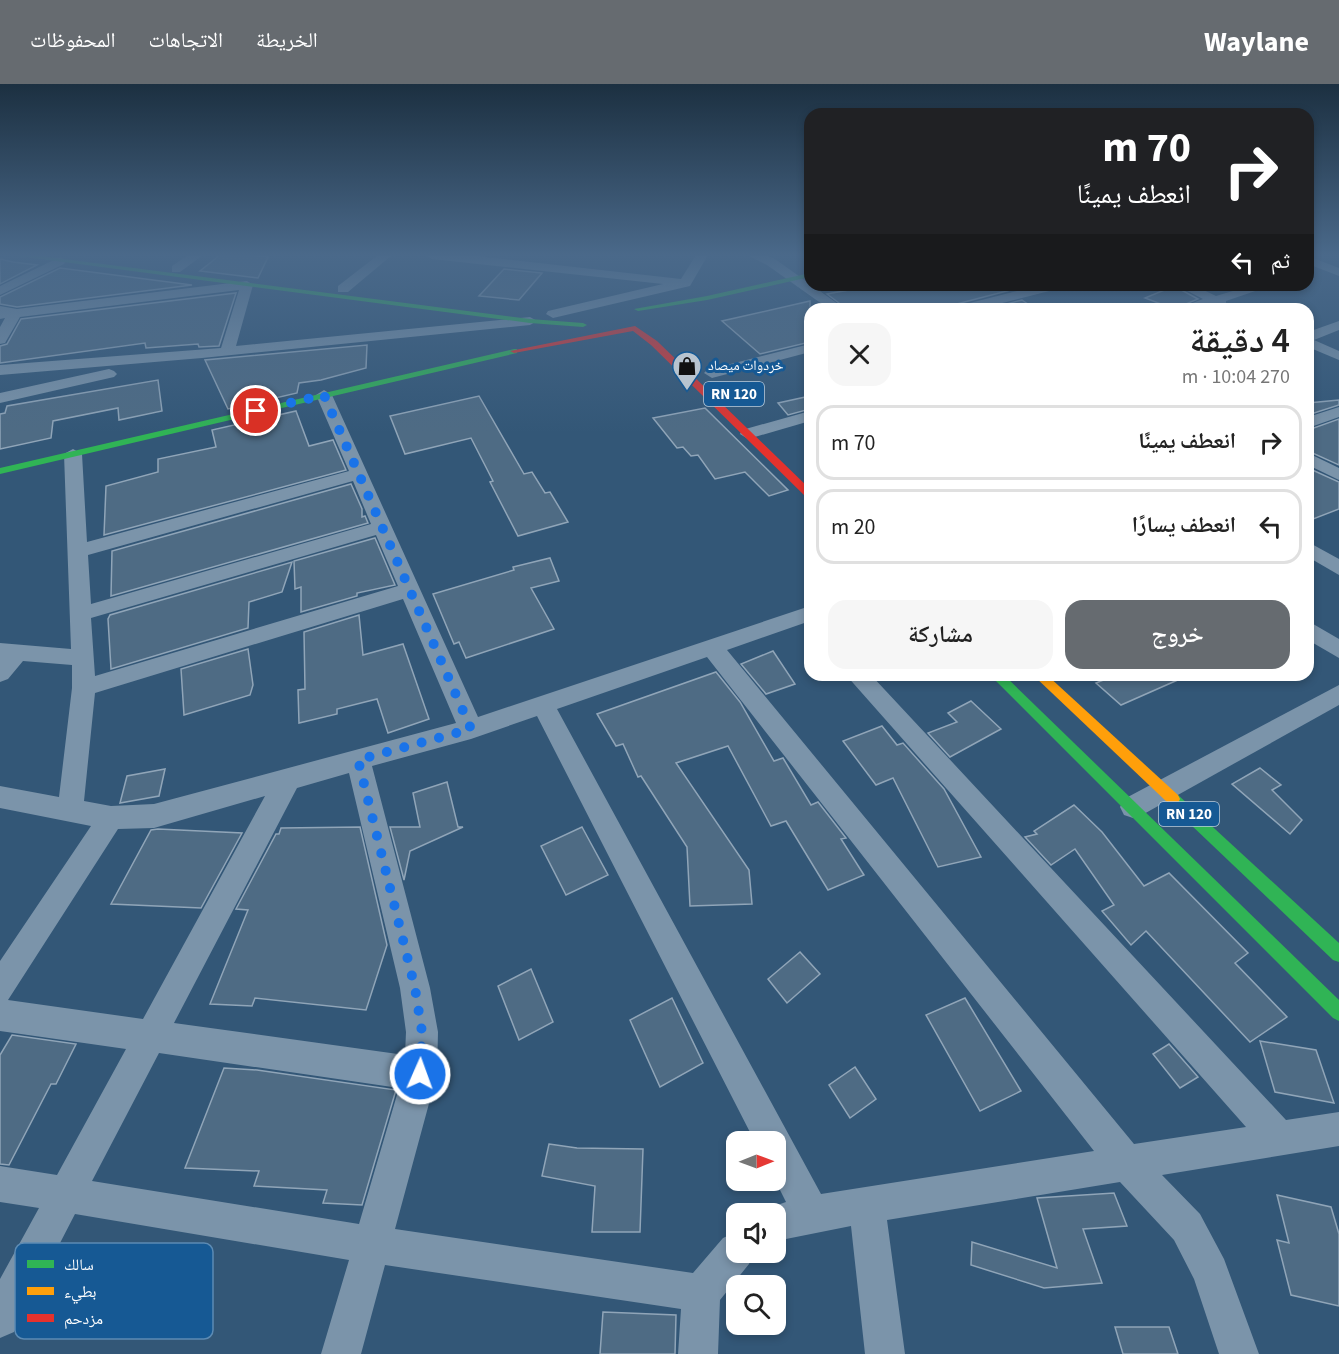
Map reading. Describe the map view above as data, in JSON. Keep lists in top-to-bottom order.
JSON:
{
  "streets": {
    "main road": ["RN 120"]
  },
  "places": {
    "shop": ["خردوات ميصاد"]
  },
  "legend": ["سالك", "بطيء", "مزدحم"],
  "north": "right",
  "page": {
    "header": "Waylane",
    "nav": ["الخريطة", "الاتجاهات", "المحفوظات"],
    "turn": ["70 m", "انعطف يمينًا"],
    "then": "ثم",
    "heading": ["4 دقيقة", "270 m · 10:04"],
    "list": [
      {
        "name": "انعطف يمينًا",
        "value": "70 m"
      },
      {
        "name": "انعطف يسارًا",
        "value": "20 m"
      }
    ],
    "buttons": ["خروج", "مشاركة"]
  }
}
